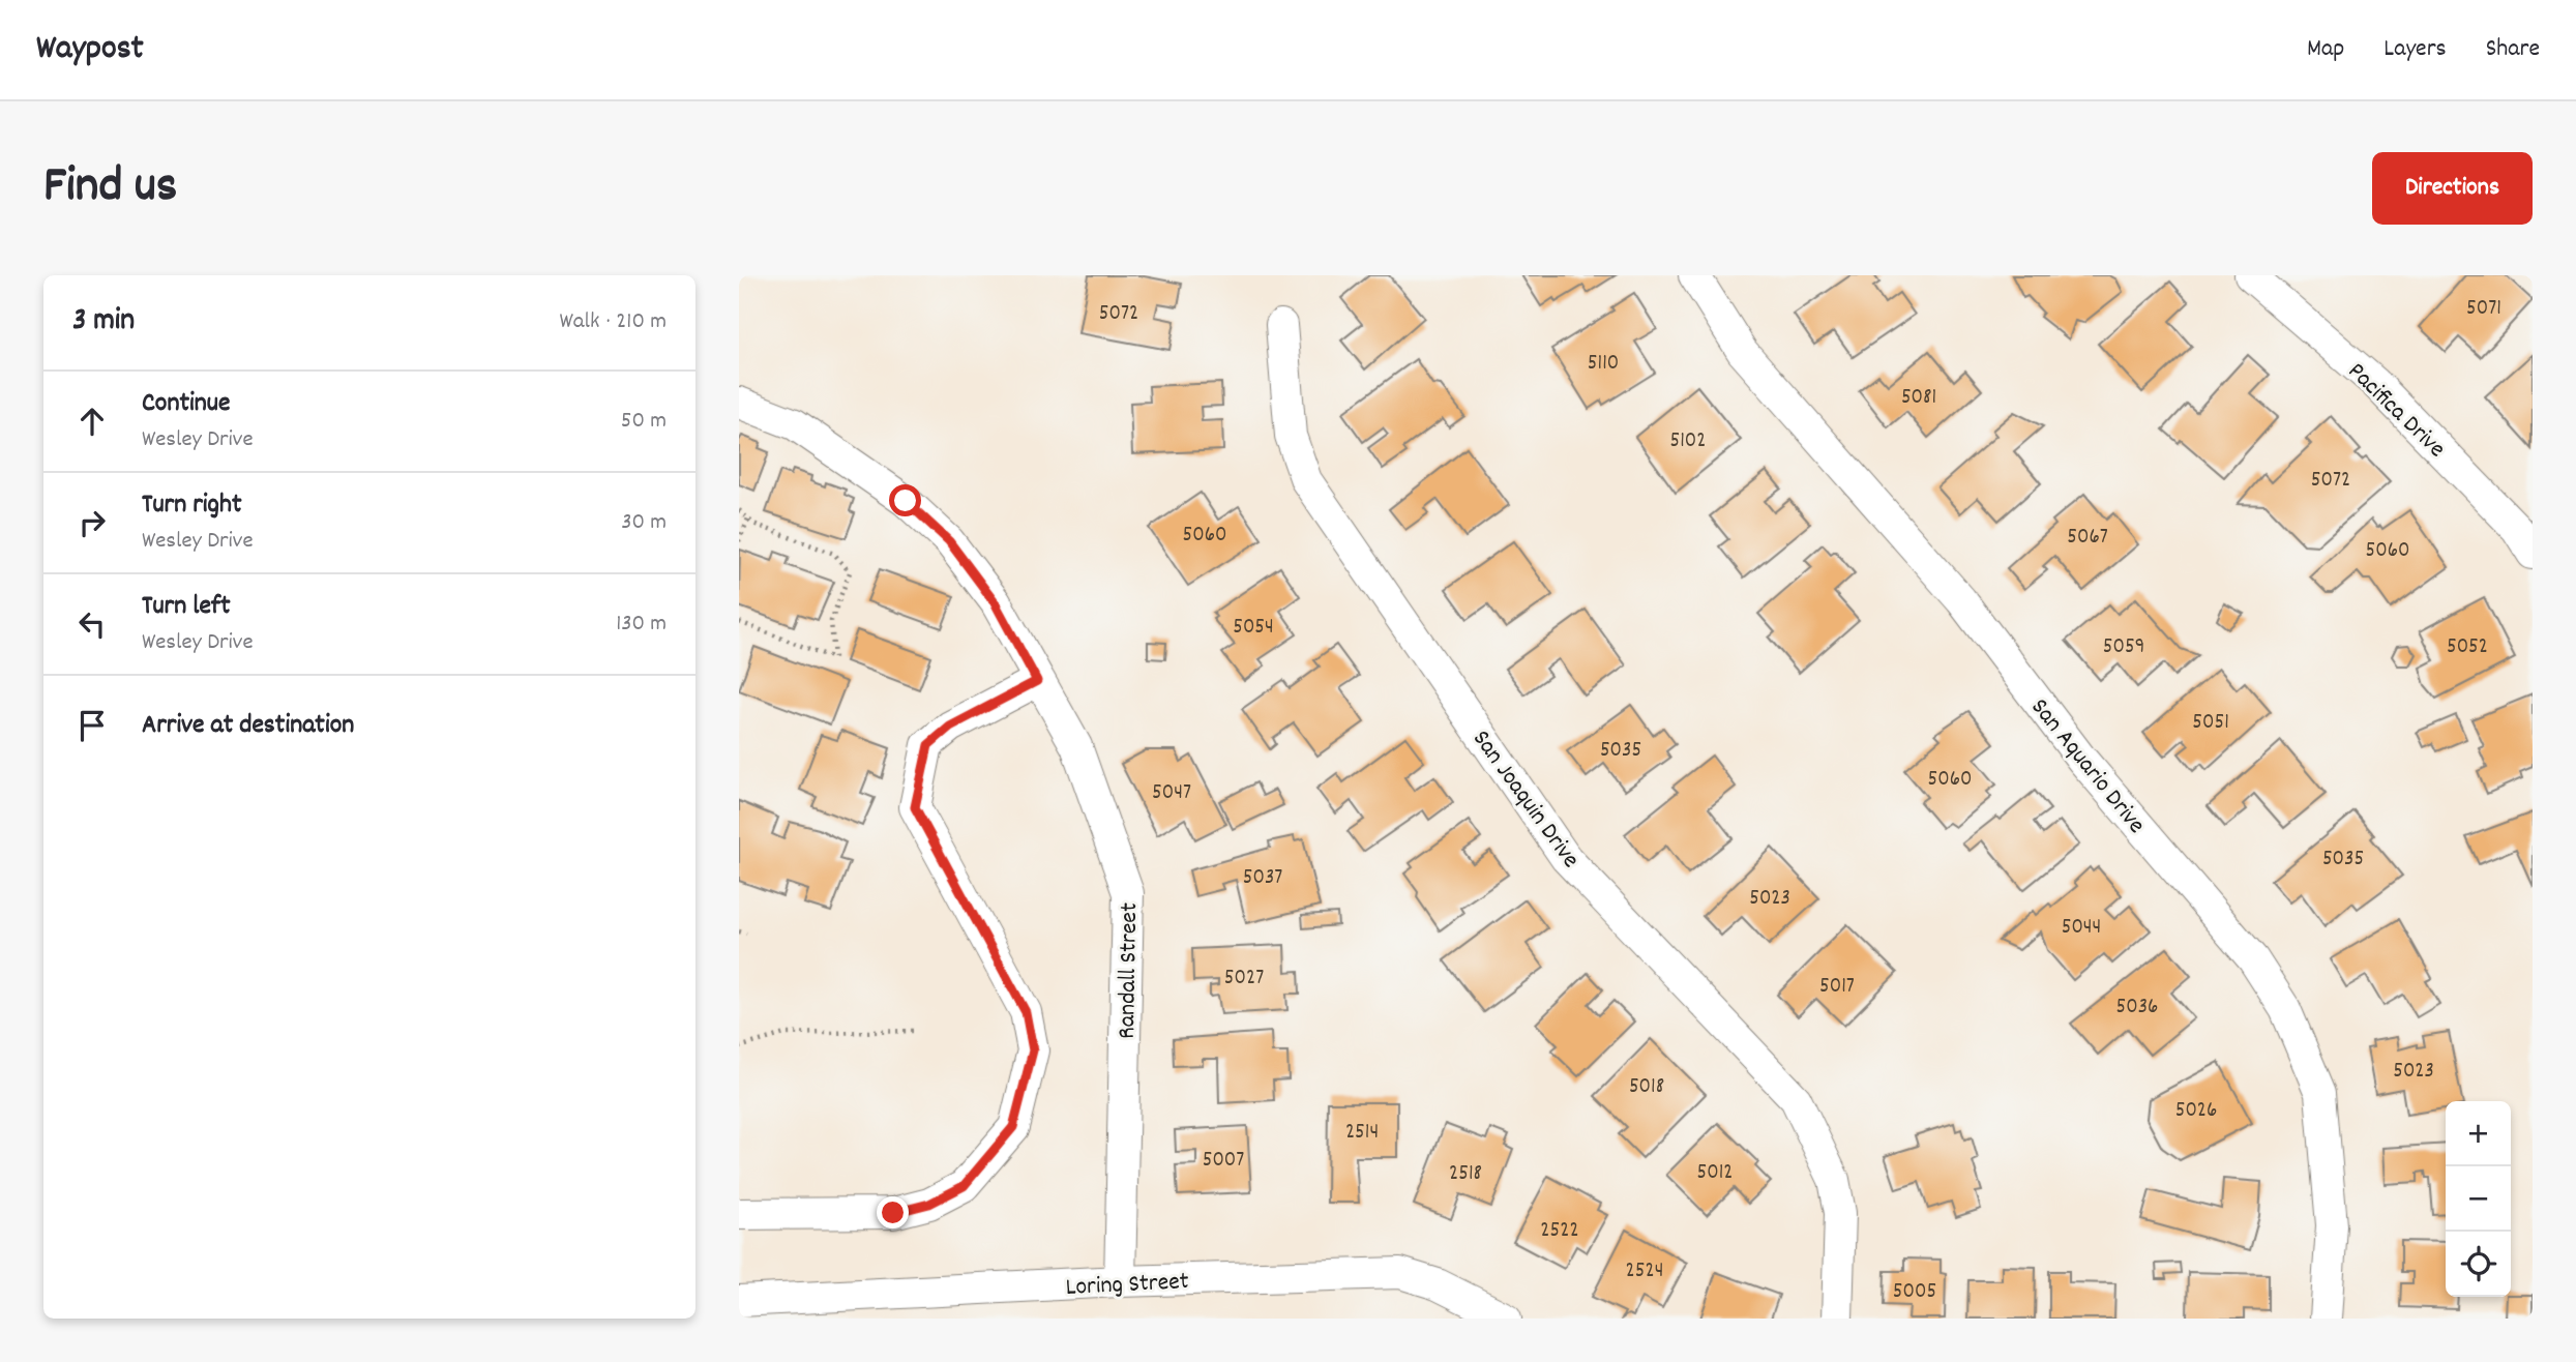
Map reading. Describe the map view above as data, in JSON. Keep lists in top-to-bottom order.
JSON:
{
  "streets": {
    "street": [
      "Pacifica Drive",
      "San Aquario Drive",
      "San Joaquin Drive",
      "Randall Street",
      "Loring Street"
    ]
  },
  "crossings": [
    ["Randall Street", "Loring Street"]
  ],
  "house_numbers": [
    "5071",
    "5072",
    "5110",
    "5081",
    "5102",
    "5072",
    "5060",
    "5067",
    "5060",
    "5054",
    "5059",
    "5052",
    "5051",
    "5035",
    "5060",
    "5047",
    "5035",
    "5037",
    "5023",
    "5044",
    "5027",
    "5017",
    "5036",
    "5023",
    "5018",
    "5026",
    "2514",
    "5007",
    "5012",
    "2518",
    "2522",
    "2524",
    "5005"
  ],
  "page": {
    "header": "Waypost",
    "nav": ["Map", "Layers", "Share"],
    "title": "Find us",
    "buttons": "Directions",
    "heading": ["3 min", "Walk · 210 m"],
    "list": [
      ["Continue", "Wesley Drive", "50 m"],
      ["Turn right", "Wesley Drive", "30 m"],
      ["Turn left", "Wesley Drive", "130 m"],
      "Arrive at destination"
    ],
    "map_buttons": ["+", "−"]
  }
}
